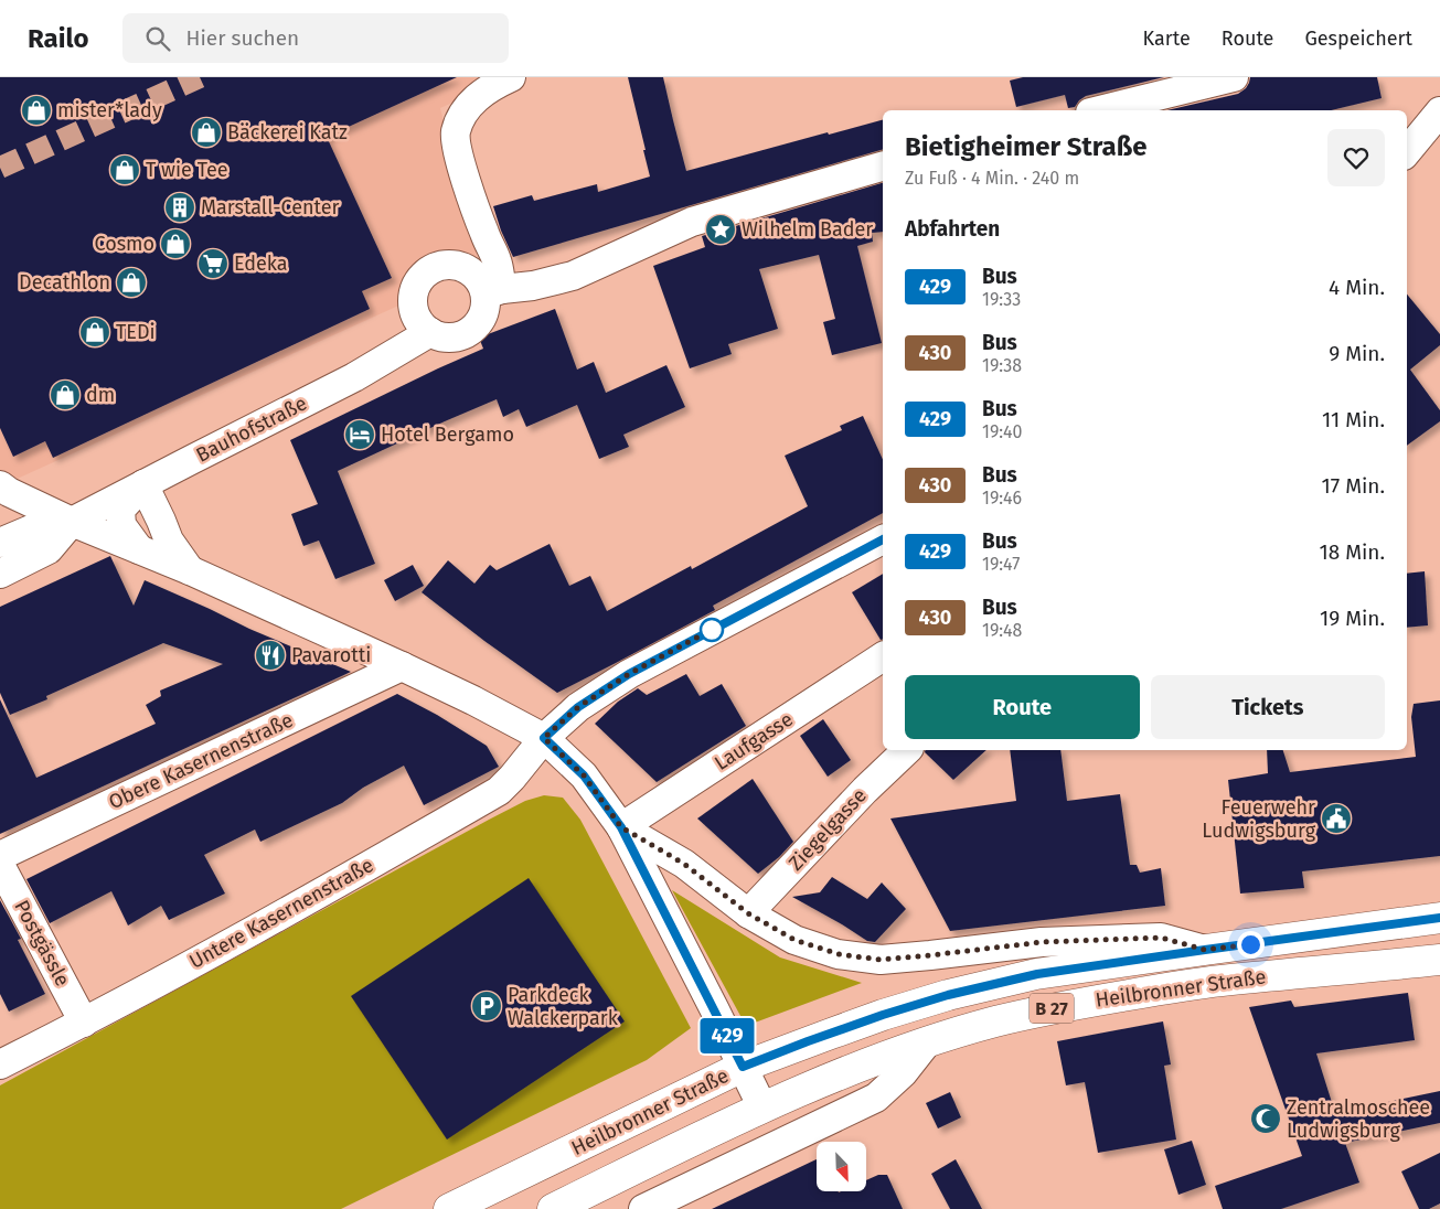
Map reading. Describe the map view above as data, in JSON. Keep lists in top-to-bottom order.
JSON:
{
  "streets": {
    "main road": ["Heilbronner Straße", "B 27"],
    "street": [
      "Bauhofstraße",
      "Laufgasse",
      "Obere Kasernenstraße",
      "Ziegelgasse",
      "Untere Kasernenstraße",
      "Postgässle"
    ]
  },
  "crossings": [
    ["Untere Kasernenstraße", "Postgässle"]
  ],
  "places": {
    "shop": [
      "mister*lady",
      "Bäckerei Katz",
      "T wie Tee",
      "Cosmo",
      "Decathlon",
      "TEDi",
      "dm"
    ],
    "building": ["Marstall-Center"],
    "place": ["Wilhelm Bader"],
    "supermarket": ["Edeka"],
    "hotel": ["Hotel Bergamo"],
    "restaurant": ["Pavarotti"],
    "public building": ["Feuerwehr Ludwigsburg"],
    "parking": ["Parkdeck Walckerpark"],
    "mosque": ["Zentralmoschee Ludwigsburg"]
  },
  "lines": ["bus line 429"],
  "north": "bottom right",
  "page": {
    "header": "Railo",
    "search": "Hier suchen",
    "nav": ["Karte", "Route", "Gespeichert"],
    "on_map": "429",
    "heading": [
      ["Bietigheimer Straße", "Zu Fuß · 4 Min. · 240 m"],
      "Abfahrten"
    ],
    "list": [
      {
        "mark": "429",
        "name": "Bus",
        "note": "19:33",
        "value": "4 Min."
      },
      {
        "mark": "430",
        "name": "Bus",
        "note": "19:38",
        "value": "9 Min."
      },
      {
        "mark": "429",
        "name": "Bus",
        "note": "19:40",
        "value": "11 Min."
      },
      {
        "mark": "430",
        "name": "Bus",
        "note": "19:46",
        "value": "17 Min."
      },
      {
        "mark": "429",
        "name": "Bus",
        "note": "19:47",
        "value": "18 Min."
      },
      {
        "mark": "430",
        "name": "Bus",
        "note": "19:48",
        "value": "19 Min."
      }
    ],
    "buttons": ["Route", "Tickets"]
  }
}
